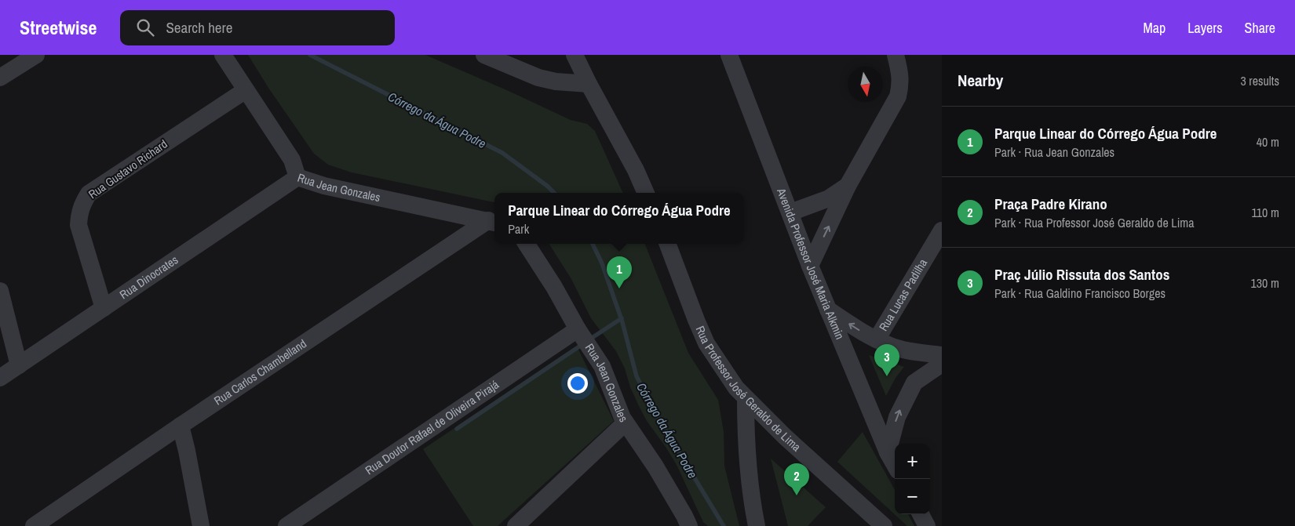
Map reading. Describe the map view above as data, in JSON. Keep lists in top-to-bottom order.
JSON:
{
  "streets": {
    "street": [
      "Rua Gustavo Richard",
      "Rua Jean Gonzales",
      "Avenida Professor José Maria Alkmin",
      "Rua Dinocrates",
      "Rua Lucas Padilha",
      "Rua Carlos Chambelland",
      "Rua Professor José Geraldo de Lima",
      "Rua Doutor Rafael de Oliveira Pirajá"
    ]
  },
  "crossings": [
    ["Rua Gustavo Richard", "Rua Jean Gonzales"],
    ["Rua Gustavo Richard", "Rua Dinocrates"],
    ["Rua Jean Gonzales", "Rua Dinocrates"],
    ["Rua Jean Gonzales", "Rua Carlos Chambelland"],
    ["Rua Jean Gonzales", "Rua Doutor Rafael de Oliveira Pirajá"]
  ],
  "water": ["Córrego da Água Podre"],
  "north": "bottom",
  "page": {
    "header": "Streetwise",
    "search": "Search here",
    "nav": ["Map", "Layers", "Share"],
    "heading": ["Nearby", "3 results"],
    "list": [
      {
        "mark": "1",
        "name": "Parque Linear do Córrego Água Podre",
        "note": "Park · Rua Jean Gonzales",
        "value": "40 m"
      },
      {
        "mark": "2",
        "name": "Praça Padre Kirano",
        "note": "Park · Rua Professor José Geraldo de Lima",
        "value": "110 m"
      },
      {
        "mark": "3",
        "name": "Praç Júlio Rissuta dos Santos",
        "note": "Park · Rua Galdino Francisco Borges",
        "value": "130 m"
      }
    ],
    "popup": ["Parque Linear do Córrego Água Podre", "Park"],
    "pins": ["1", "3", "2"],
    "map_buttons": ["+", "−"]
  }
}
